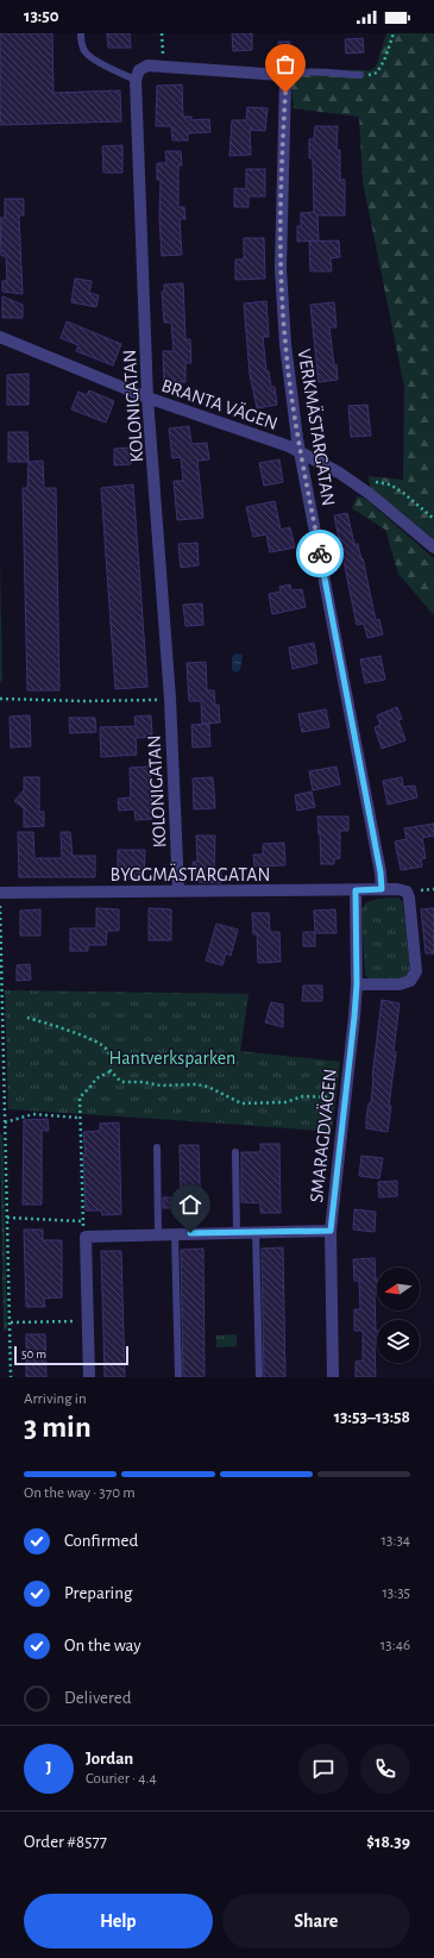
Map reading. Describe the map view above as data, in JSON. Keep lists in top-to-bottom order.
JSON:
{
  "streets": {
    "street": [
      "BRANTA VÄGEN",
      "KOLONIGATAN",
      "VERKMÄSTARGATAN",
      "BYGGMÄSTARGATAN",
      "SMARAGDVÄGEN"
    ]
  },
  "crossings": [
    ["BRANTA VÄGEN", "KOLONIGATAN"],
    ["BRANTA VÄGEN", "VERKMÄSTARGATAN"],
    ["KOLONIGATAN", "BYGGMÄSTARGATAN"],
    ["VERKMÄSTARGATAN", "BYGGMÄSTARGATAN"],
    ["BYGGMÄSTARGATAN", "SMARAGDVÄGEN"]
  ],
  "parks": ["Hantverksparken"],
  "scale_bar": "50 m",
  "north": "left",
  "page": {
    "status": "13:50",
    "scale": "50 m",
    "heading": ["3 min", "Arriving in", "13:53–13:58"],
    "panel": [
      "Jordan",
      "Courier · 4.4",
      "Order #8577",
      "$18.39"
    ],
    "bar": "On the way · 370 m",
    "list": [
      ["Confirmed", "13:34"],
      ["Preparing", "13:35"],
      ["On the way", "13:46"],
      "Delivered"
    ],
    "round": "J",
    "buttons": ["Help", "Share"]
  }
}
